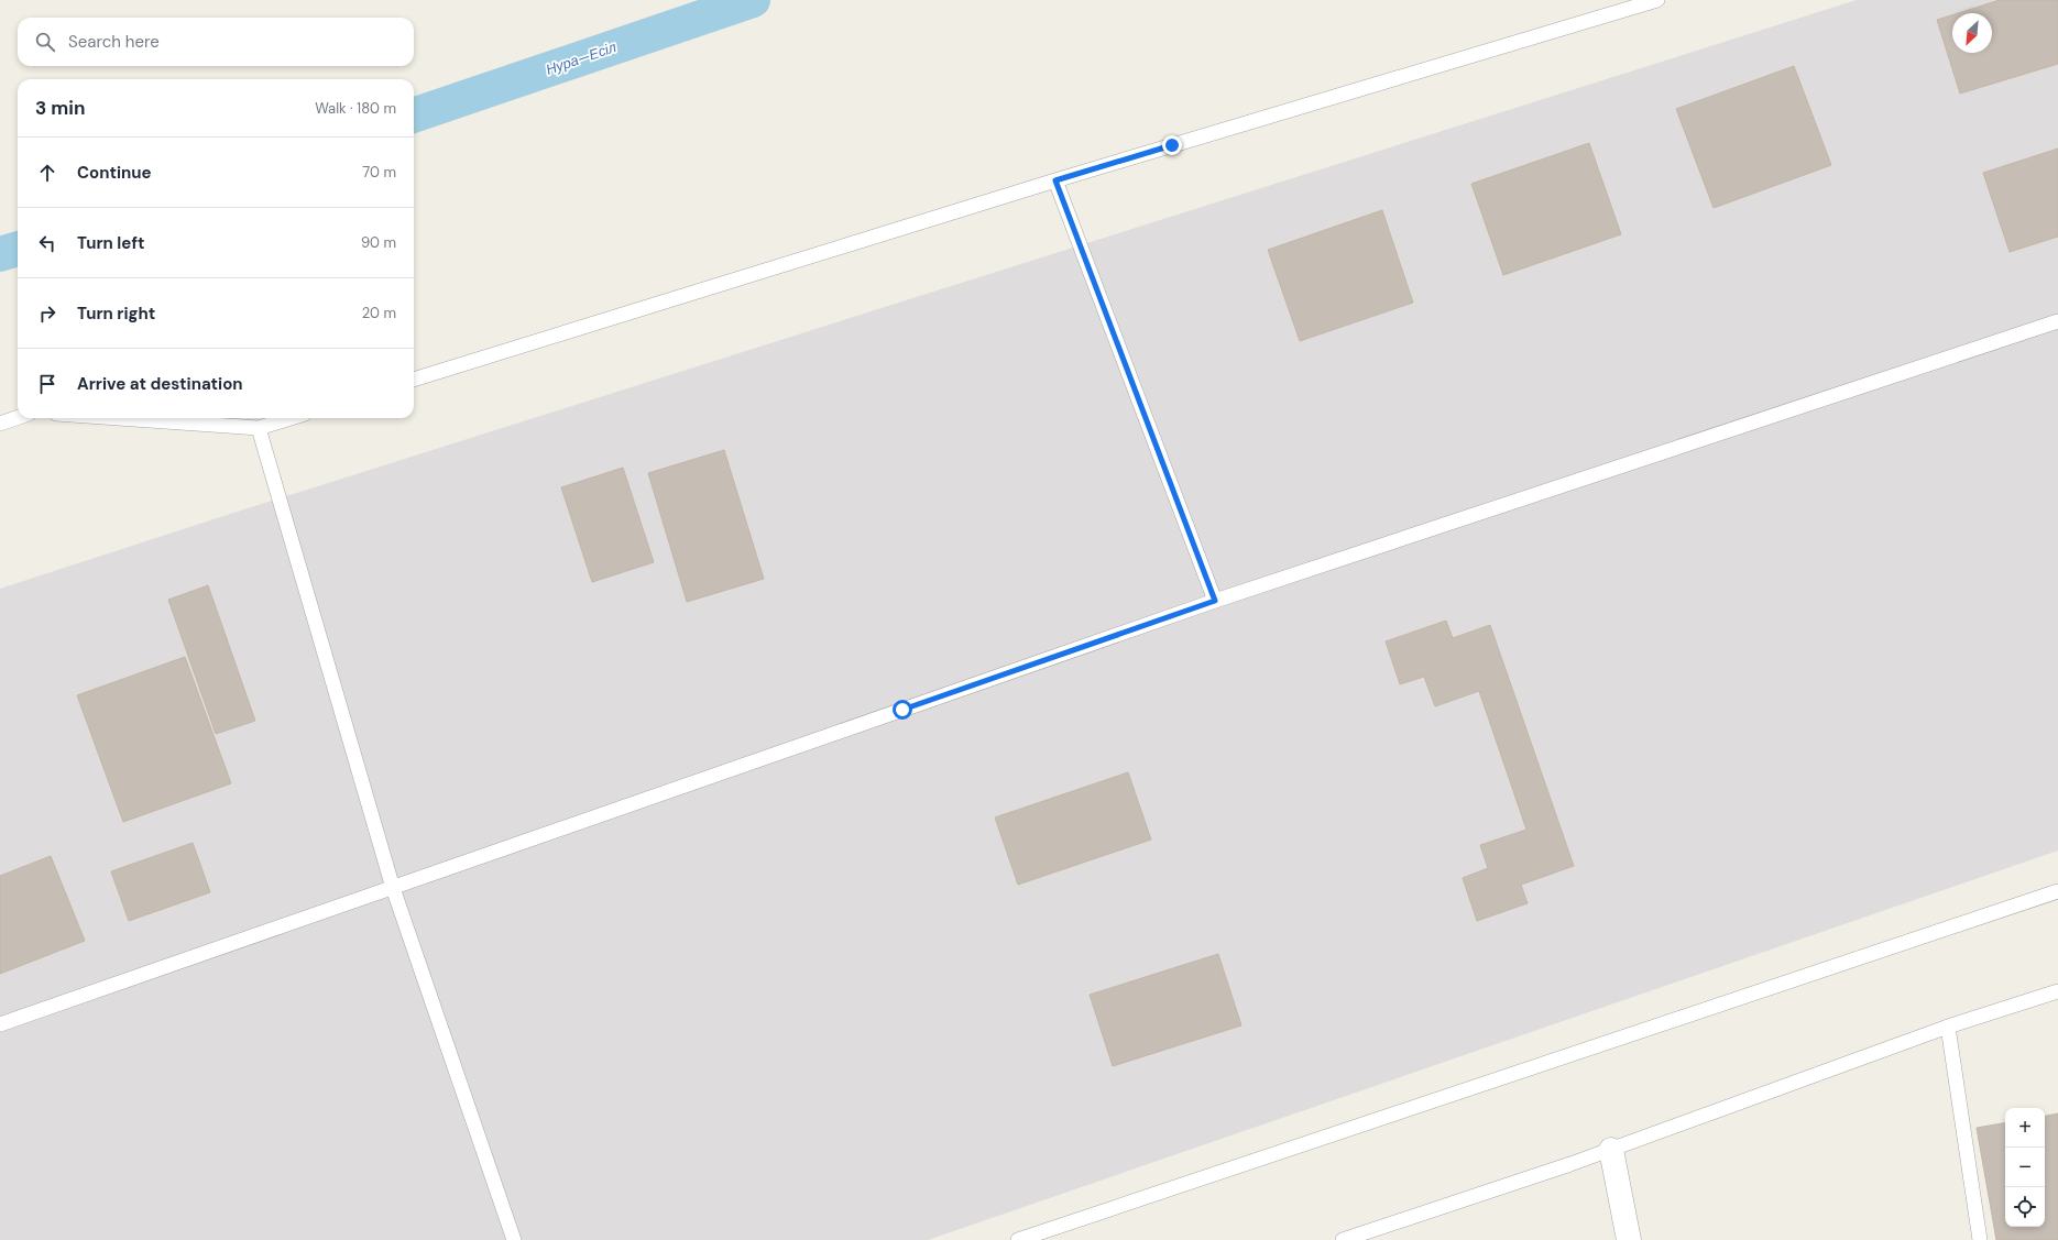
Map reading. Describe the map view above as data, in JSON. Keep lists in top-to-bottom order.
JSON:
{
  "water": ["Нура—Есіл"],
  "north": "bottom left",
  "page": {
    "search": "Search here",
    "heading": ["3 min", "Walk · 180 m"],
    "list": [
      ["Continue", "70 m"],
      ["Turn left", "90 m"],
      ["Turn right", "20 m"],
      "Arrive at destination"
    ],
    "map_buttons": ["+", "−"]
  }
}
